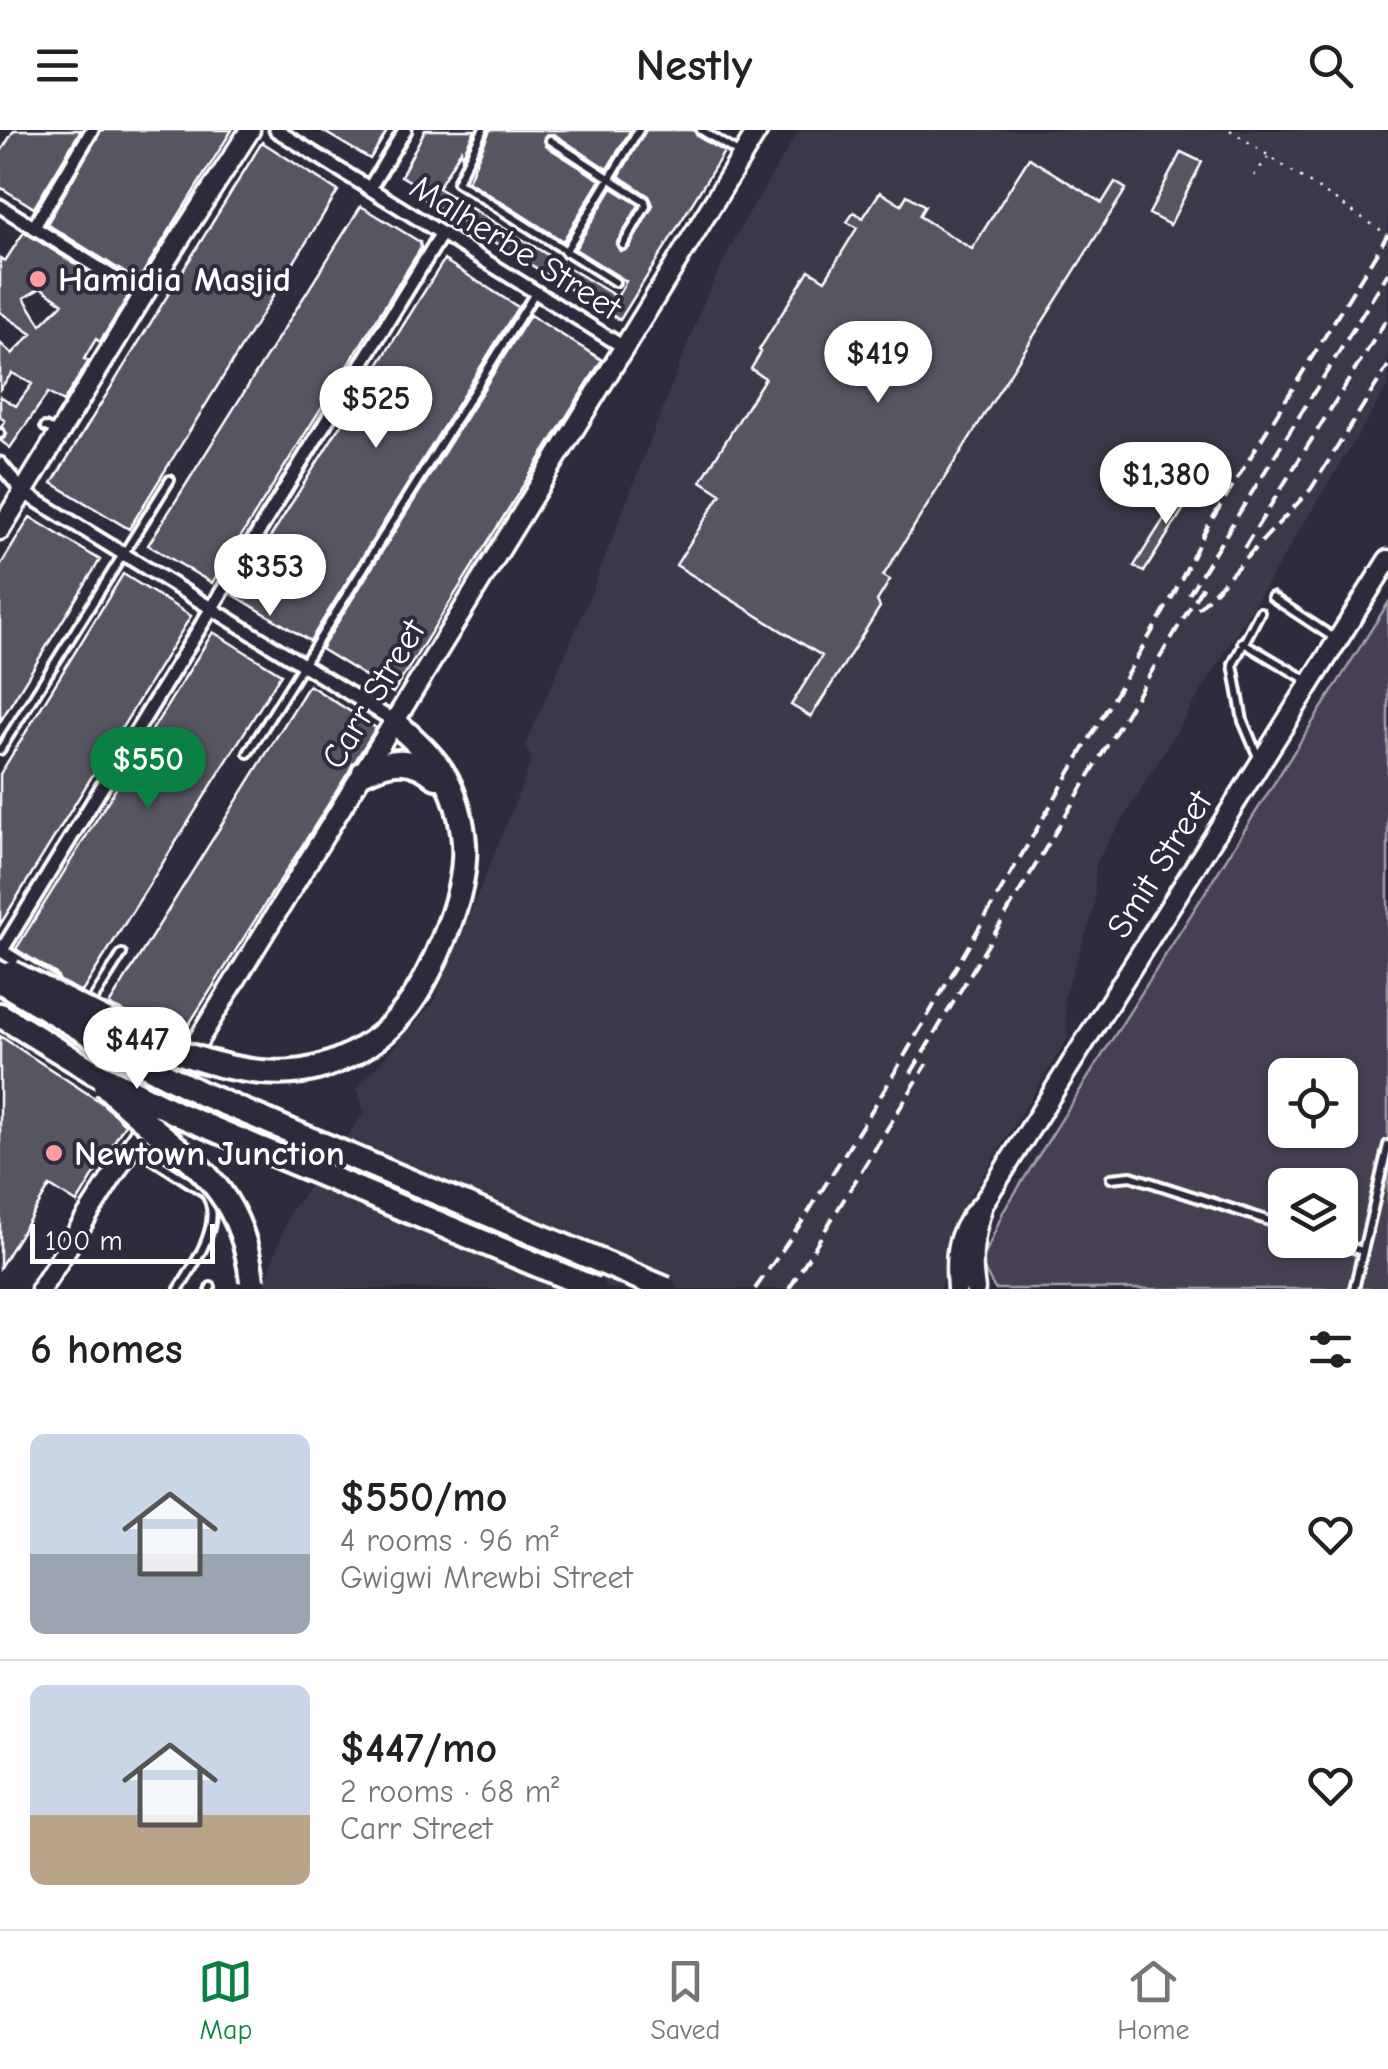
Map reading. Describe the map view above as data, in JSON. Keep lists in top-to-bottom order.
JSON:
{
  "streets": {
    "street": ["Malherbe Street", "Carr Street", "Smit Street"]
  },
  "crossings": [
    ["Malherbe Street", "Carr Street"]
  ],
  "places": ["Hamidia Masjid", "Newtown Junction"],
  "scale_bar": "100 m",
  "page": {
    "header": "Nestly",
    "price": [
      "$419",
      "$525",
      "$1,380",
      "$353",
      "$550",
      "$447"
    ],
    "scale": "100 m",
    "heading": "6 homes",
    "list": [
      {
        "name": "$550/mo",
        "note": "4 rooms · 96 m² · Gwigwi Mrewbi Street"
      },
      {
        "name": "$447/mo",
        "note": "2 rooms · 68 m² · Carr Street"
      }
    ],
    "tabs": ["Map", "Saved", "Home"]
  }
}
